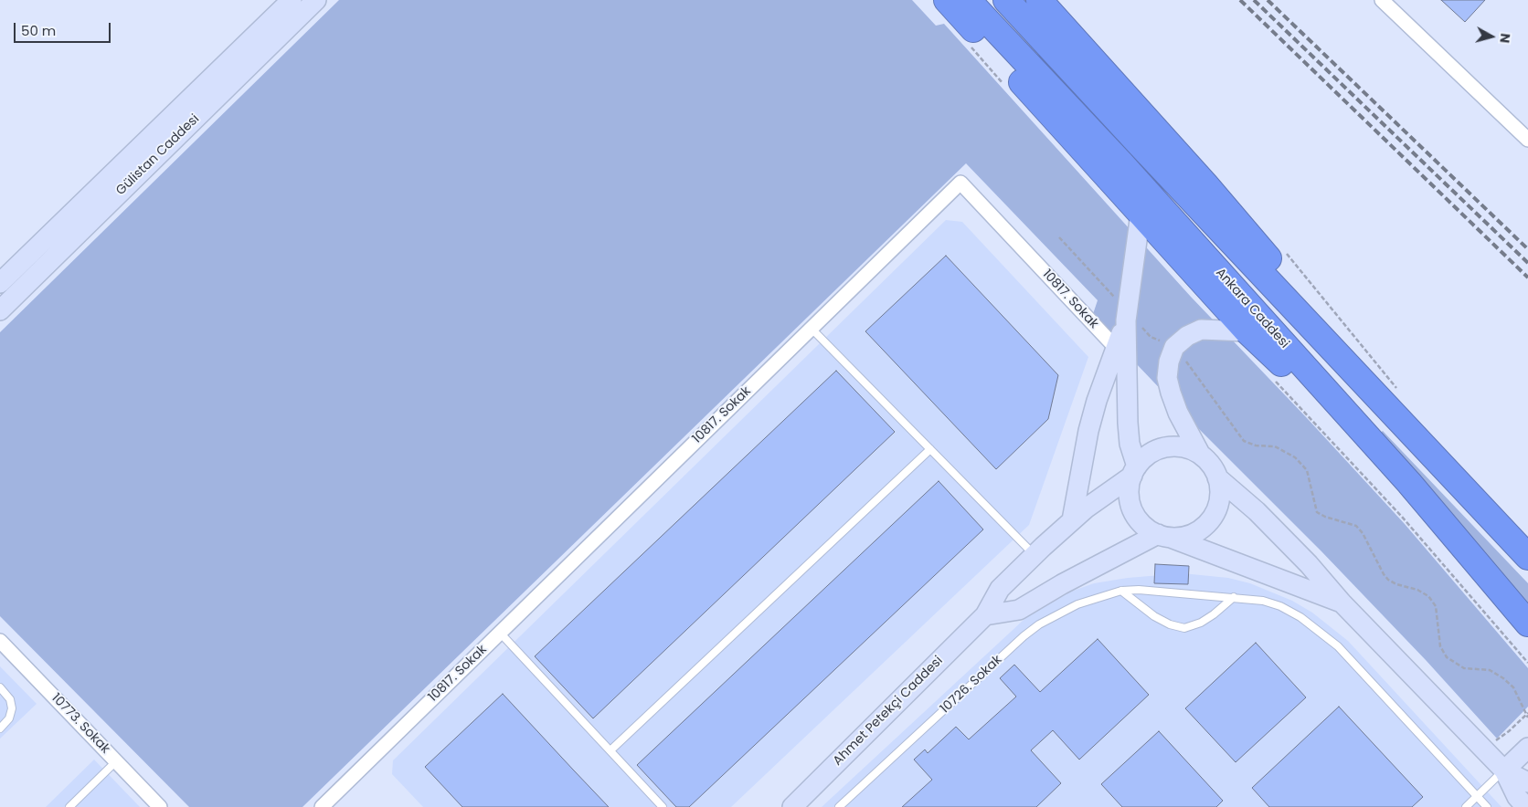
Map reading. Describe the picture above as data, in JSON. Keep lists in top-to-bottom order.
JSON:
{
  "streets": {
    "highway": ["Ankara Caddesi"],
    "street": [
      "Gülistan Caddesi",
      "10817. Sokak",
      "Ahmet Petekçi Caddesi",
      "10773. Sokak"
    ],
    "lane": ["10726. Sokak"]
  },
  "scale_bar": "50 m",
  "north": "right"
}
